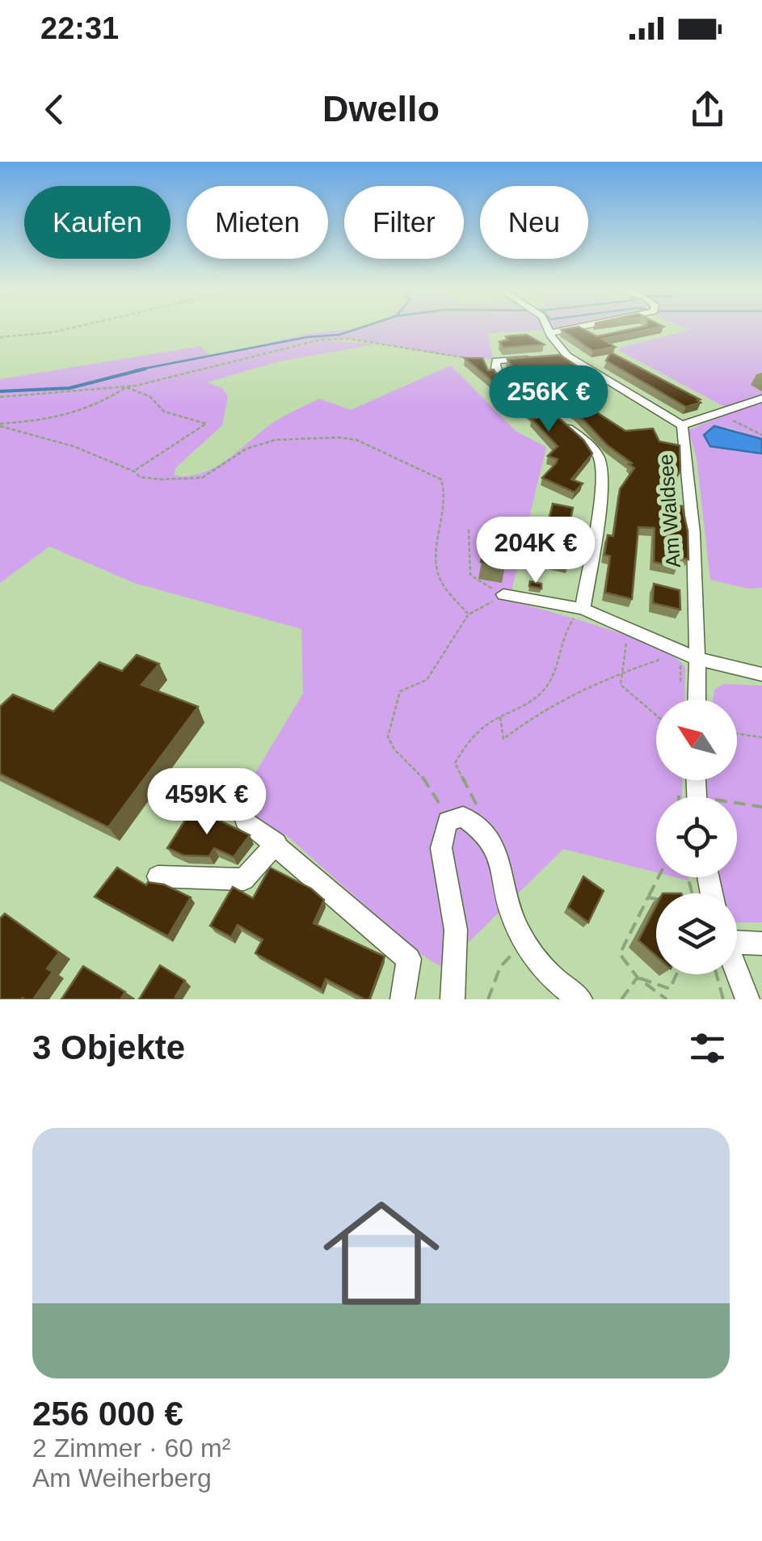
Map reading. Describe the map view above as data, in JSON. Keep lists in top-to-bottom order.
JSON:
{
  "streets": {
    "street": ["Am Waldsee"]
  },
  "north": "top left",
  "page": {
    "status": "22:31",
    "header": "Dwello",
    "chip": [
      "Kaufen",
      "Mieten",
      "Filter",
      "Neu"
    ],
    "price": ["256K €", "204K €", "459K €"],
    "heading": "3 Objekte",
    "list": [
      {
        "name": "256 000 €",
        "note": "2 Zimmer · 60 m² · Am Weiherberg"
      }
    ]
  }
}
